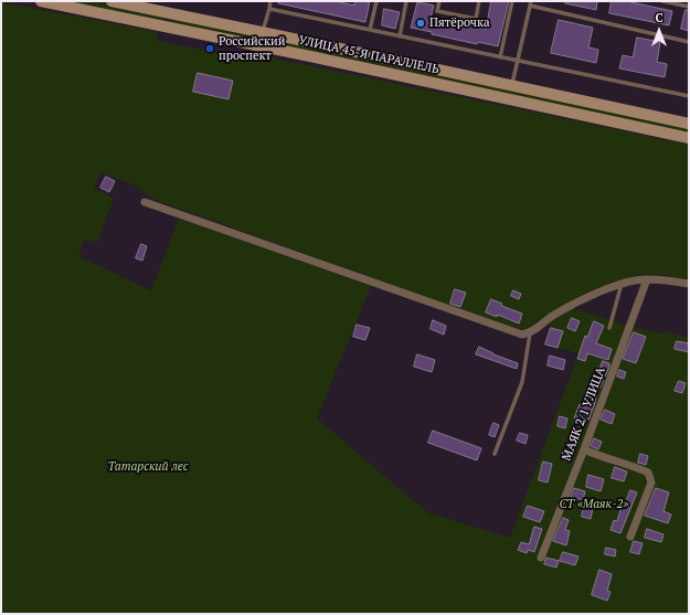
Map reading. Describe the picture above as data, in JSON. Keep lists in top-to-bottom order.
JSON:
{
  "streets": {
    "main road": ["УЛИЦА 45-Я ПАРАЛЛЕЛЬ"],
    "street": ["МАЯК 2/1 УЛИЦА"]
  },
  "parks": ["Татарский лес", "СТ «Маяк-2»"],
  "places": ["Пятёрочка", "Российский проспект"],
  "north": "top"
}
